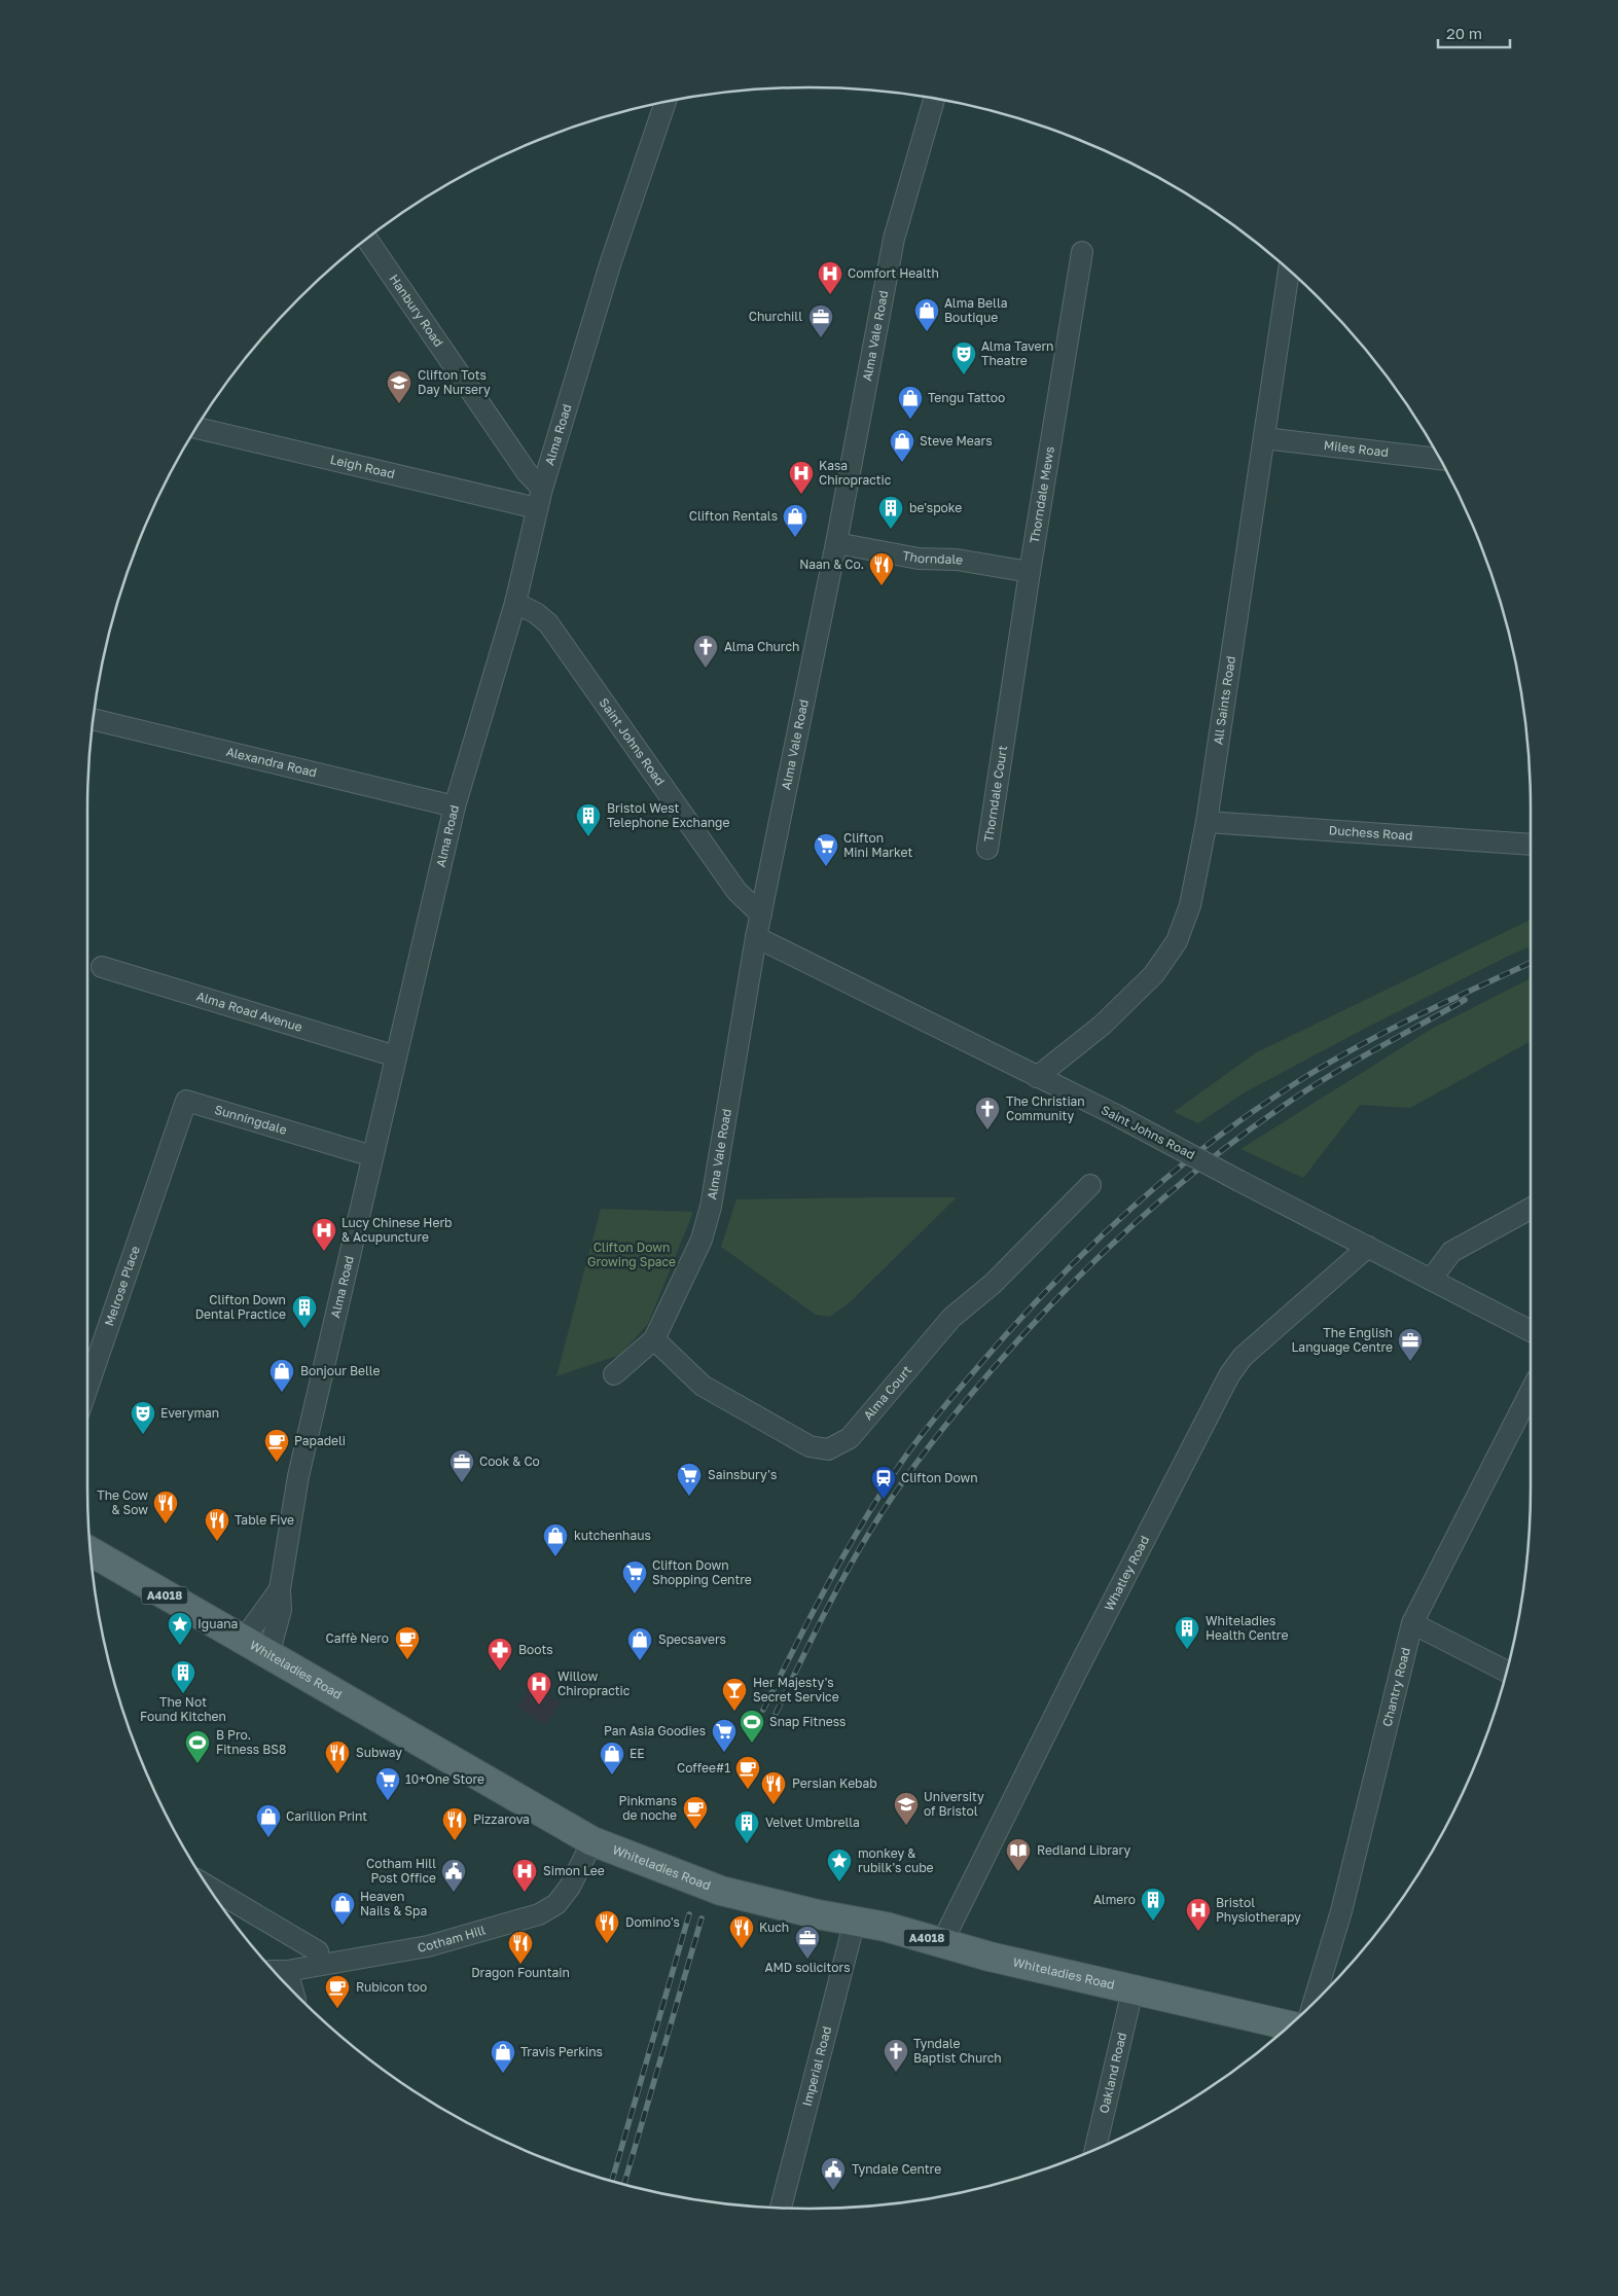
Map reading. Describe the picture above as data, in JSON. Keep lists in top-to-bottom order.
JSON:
{
  "streets": {
    "main road": ["A4018", "Whiteladies Road"],
    "street": [
      "Hanbury Road",
      "Alma Vale Road",
      "Alma Road",
      "Miles Road",
      "Leigh Road",
      "Thorndale Mews",
      "Thorndale",
      "All Saints Road",
      "Saint Johns Road",
      "Alexandra Road",
      "Thorndale Court",
      "Duchess Road",
      "Alma Road Avenue",
      "Sunningdale",
      "Melrose Place",
      "Alma Court",
      "Whatley Road",
      "Chantry Road",
      "Cotham Hill",
      "Imperial Road",
      "Oakland Road"
    ]
  },
  "crossings": [
    ["Hanbury Road", "Alma Road"],
    ["Hanbury Road", "Leigh Road"],
    ["Alma Vale Road", "Thorndale"],
    ["Alma Vale Road", "Saint Johns Road"],
    ["Alma Vale Road", "Alma Court"],
    ["Alma Road", "Leigh Road"],
    ["Alma Road", "Saint Johns Road"],
    ["Alma Road", "Alexandra Road"],
    ["Alma Road", "Alma Road Avenue"],
    ["Alma Road", "Sunningdale"],
    ["Alma Road", "Whiteladies Road"],
    ["Miles Road", "All Saints Road"],
    ["Thorndale Mews", "Thorndale"],
    ["Thorndale Mews", "Thorndale Court"],
    ["All Saints Road", "Saint Johns Road"],
    ["All Saints Road", "Duchess Road"],
    ["Saint Johns Road", "Whatley Road"],
    ["Sunningdale", "Melrose Place"],
    ["Whatley Road", "Whiteladies Road"],
    ["Whiteladies Road", "Cotham Hill"],
    ["Whiteladies Road", "Imperial Road"],
    ["Whiteladies Road", "Oakland Road"]
  ],
  "parks": ["Clifton Down Growing Space"],
  "places": {
    "hospital": [
      "Comfort Health",
      "Kasa Chiropractic",
      "Lucy Chinese Herb & Acupuncture",
      "Willow Chiropractic",
      "Simon Lee",
      "Bristol Physiotherapy"
    ],
    "shop": [
      "Alma Bella Boutique",
      "Tengu Tattoo",
      "Steve Mears",
      "Clifton Rentals",
      "Bonjour Belle",
      "kutchenhaus",
      "Specsavers",
      "EE",
      "Carillion Print",
      "Heaven Nails & Spa",
      "Travis Perkins"
    ],
    "office": [
      "Churchill",
      "The English Language Centre",
      "Cook & Co",
      "AMD solicitors"
    ],
    "theatre": ["Alma Tavern Theatre", "Everyman"],
    "school or university": ["Clifton Tots Day Nursery", "University of Bristol"],
    "building": [
      "be'spoke",
      "Bristol West Telephone Exchange",
      "Clifton Down Dental Practice",
      "Whiteladies Health Centre",
      "The Not Found Kitchen",
      "Velvet Umbrella",
      "Almero"
    ],
    "restaurant": [
      "Naan & Co.",
      "The Cow & Sow",
      "Table Five",
      "Subway",
      "Persian Kebab",
      "Pizzarova",
      "Domino's",
      "Kuch",
      "Dragon Fountain"
    ],
    "church": ["Alma Church", "The Christian Community", "Tyndale Baptist Church"],
    "supermarket": [
      "Clifton Mini Market",
      "Sainsbury's",
      "Clifton Down Shopping Centre",
      "Pan Asia Goodies",
      "10+One Store"
    ],
    "cafe": [
      "Papadeli",
      "Caffè Nero",
      "Coffee#1",
      "Pinkmans de noche",
      "Rubicon too"
    ],
    "station": ["Clifton Down"],
    "place": ["Iguana", "monkey & rubilk's cube"],
    "pharmacy": ["Boots"],
    "bar": ["Her Majesty's Secret Service"],
    "sports": ["Snap Fitness", "B Pro. Fitness BS8"],
    "library": ["Redland Library"],
    "public building": ["Cotham Hill Post Office", "Tyndale Centre"]
  },
  "scale_bar": "20 m"
}
